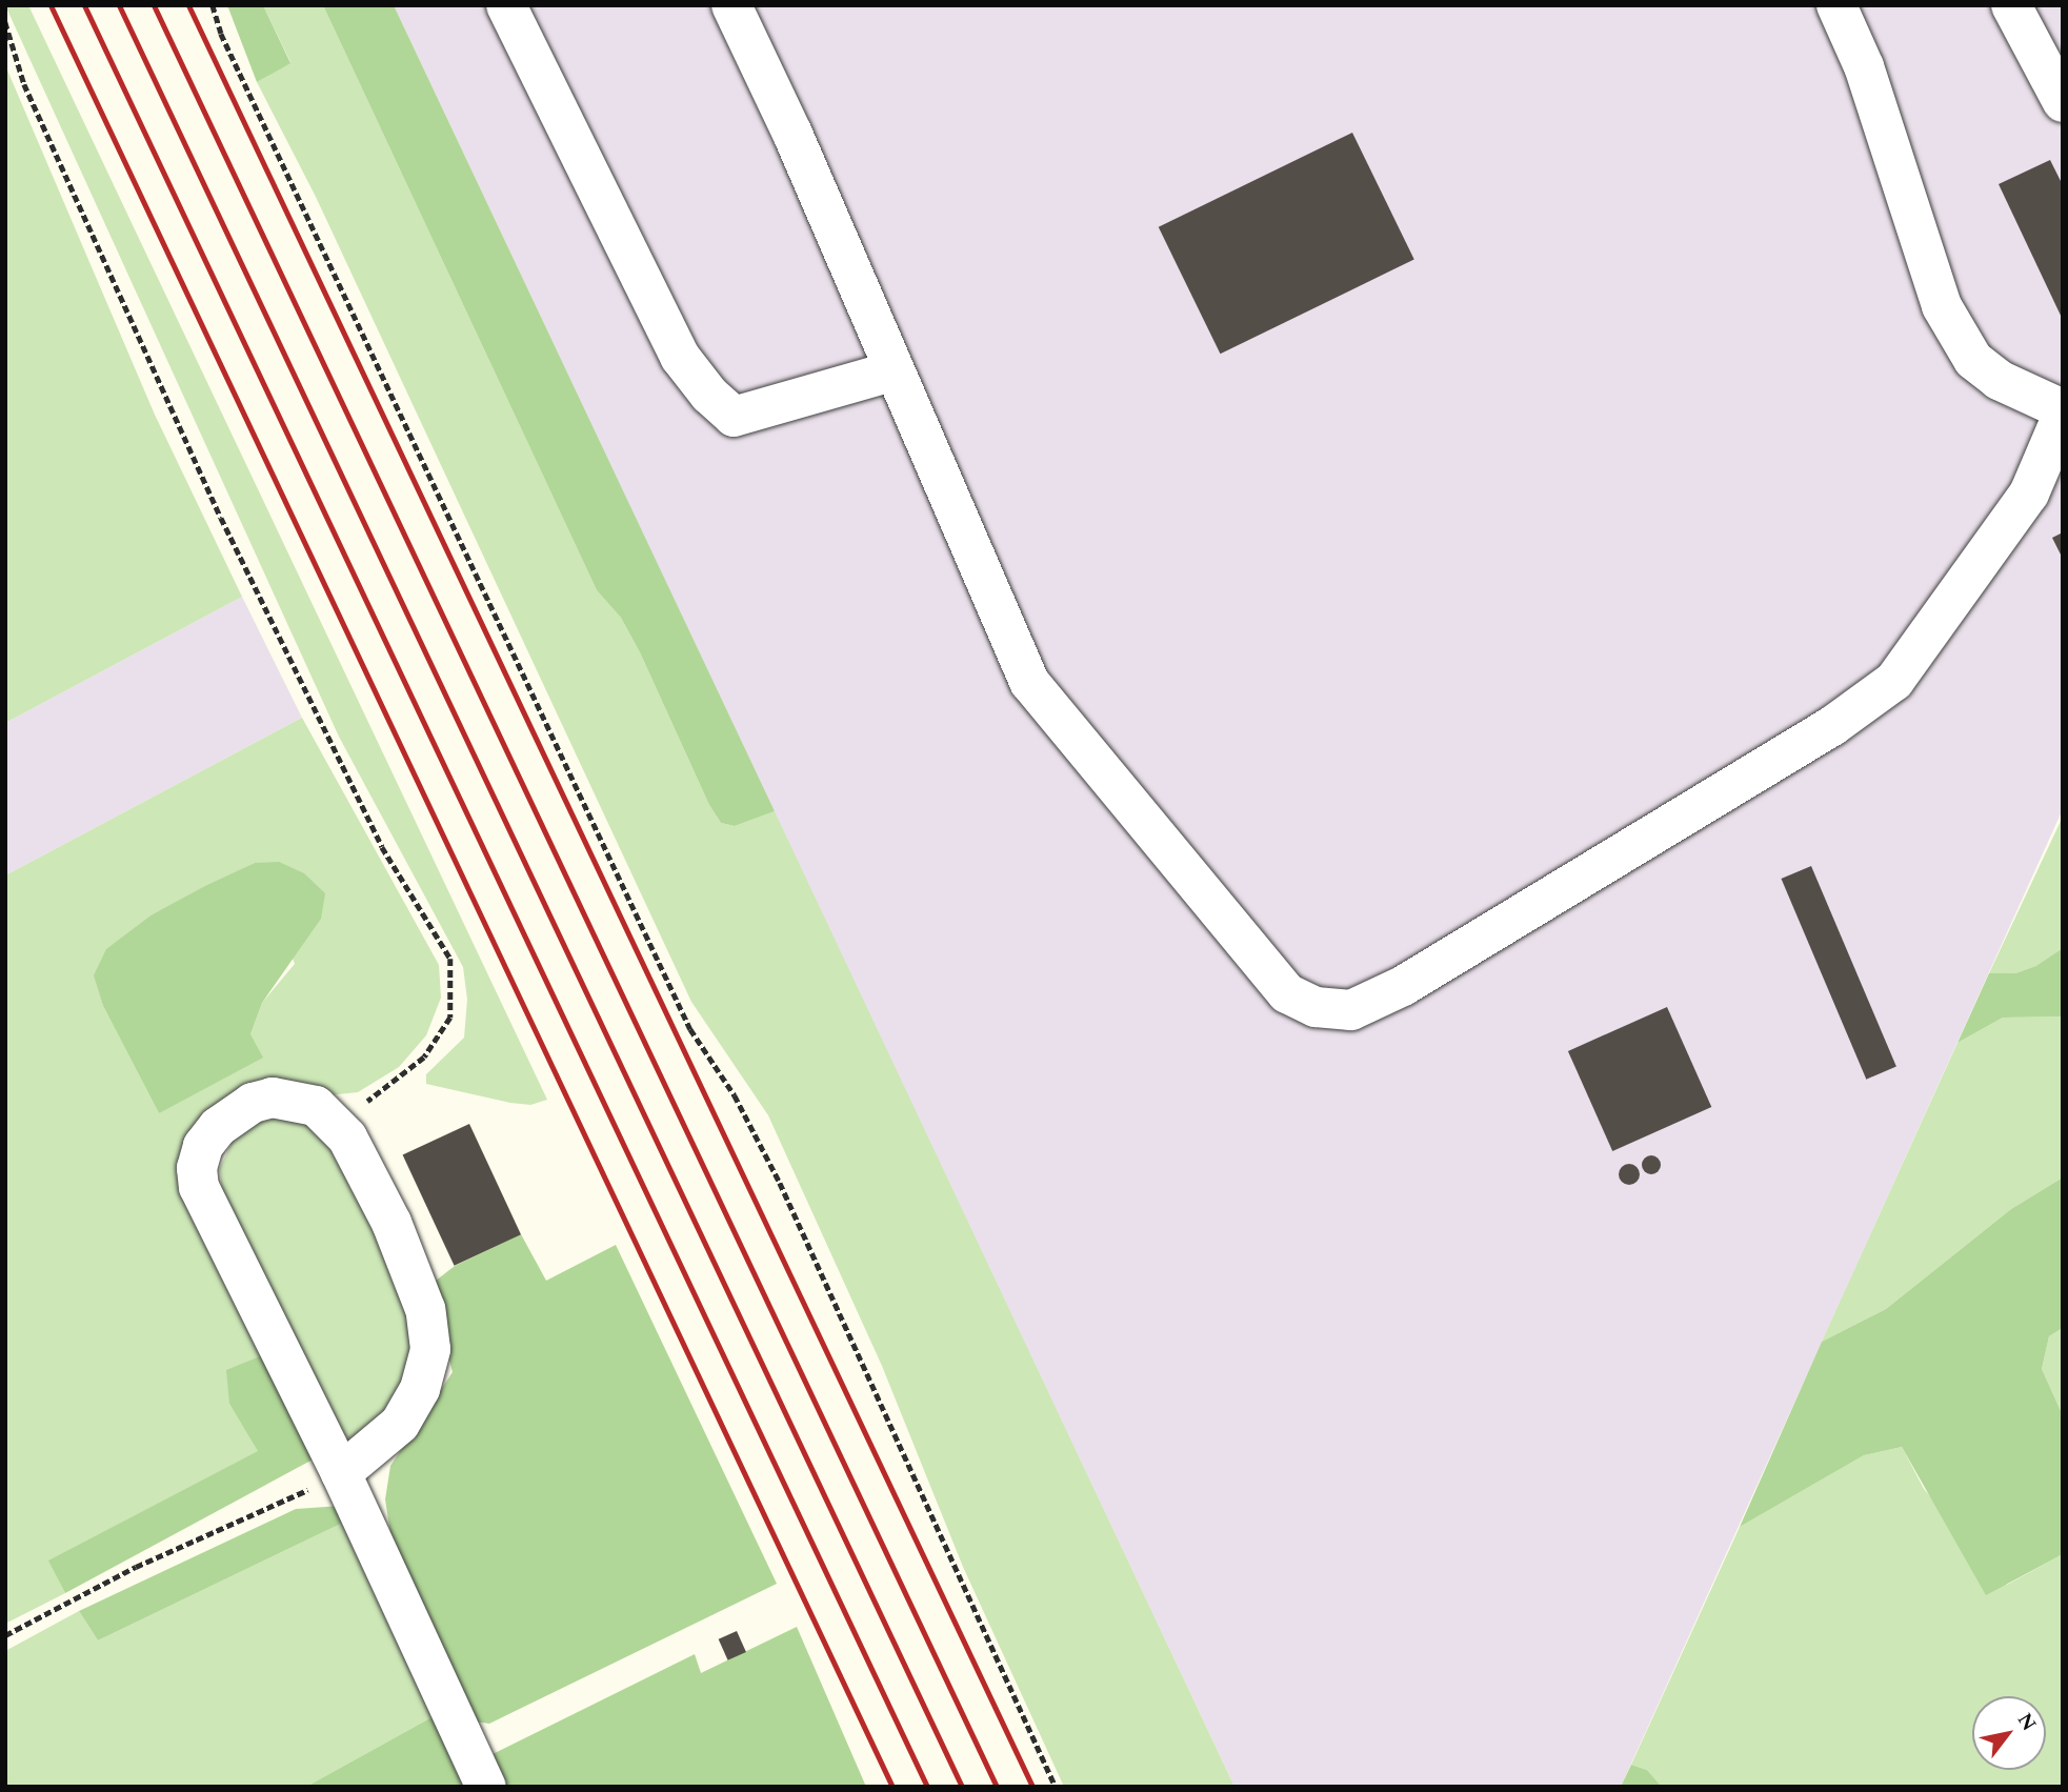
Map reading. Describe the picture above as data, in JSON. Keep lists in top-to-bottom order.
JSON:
{
  "north": "top right"
}
